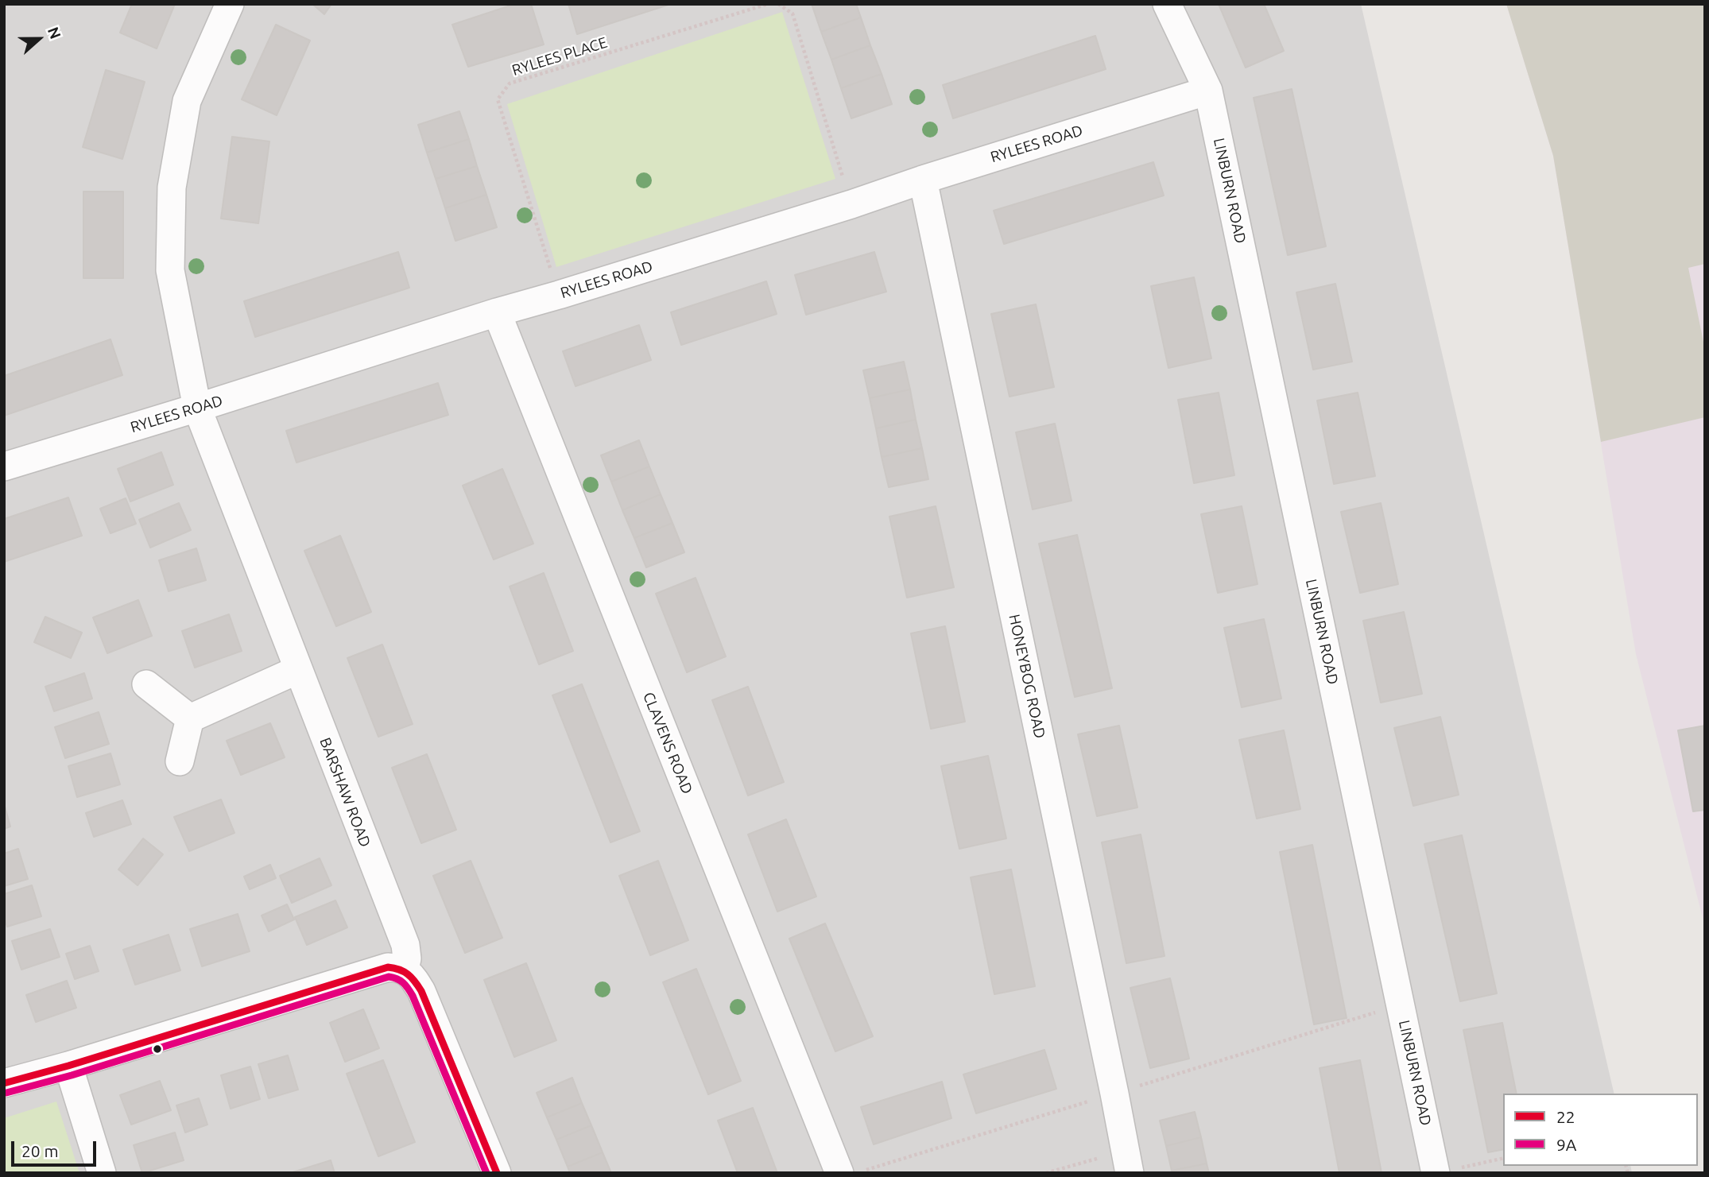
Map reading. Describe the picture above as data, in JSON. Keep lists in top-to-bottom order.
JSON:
{
  "streets": {
    "street": [
      "RYLEES ROAD",
      "LINBURN ROAD",
      "HONEYBOG ROAD",
      "CLAVENS ROAD",
      "BARSHAW ROAD"
    ],
    "path": ["RYLEES PLACE"]
  },
  "crossings": [
    ["RYLEES PLACE", "RYLEES ROAD"],
    ["RYLEES ROAD", "LINBURN ROAD"],
    ["RYLEES ROAD", "HONEYBOG ROAD"],
    ["RYLEES ROAD", "CLAVENS ROAD"],
    ["RYLEES ROAD", "BARSHAW ROAD"]
  ],
  "lines": ["transit line 22", "transit line 9A"],
  "legend": ["22", "9A"],
  "scale_bar": "20 m",
  "north": "right"
}
